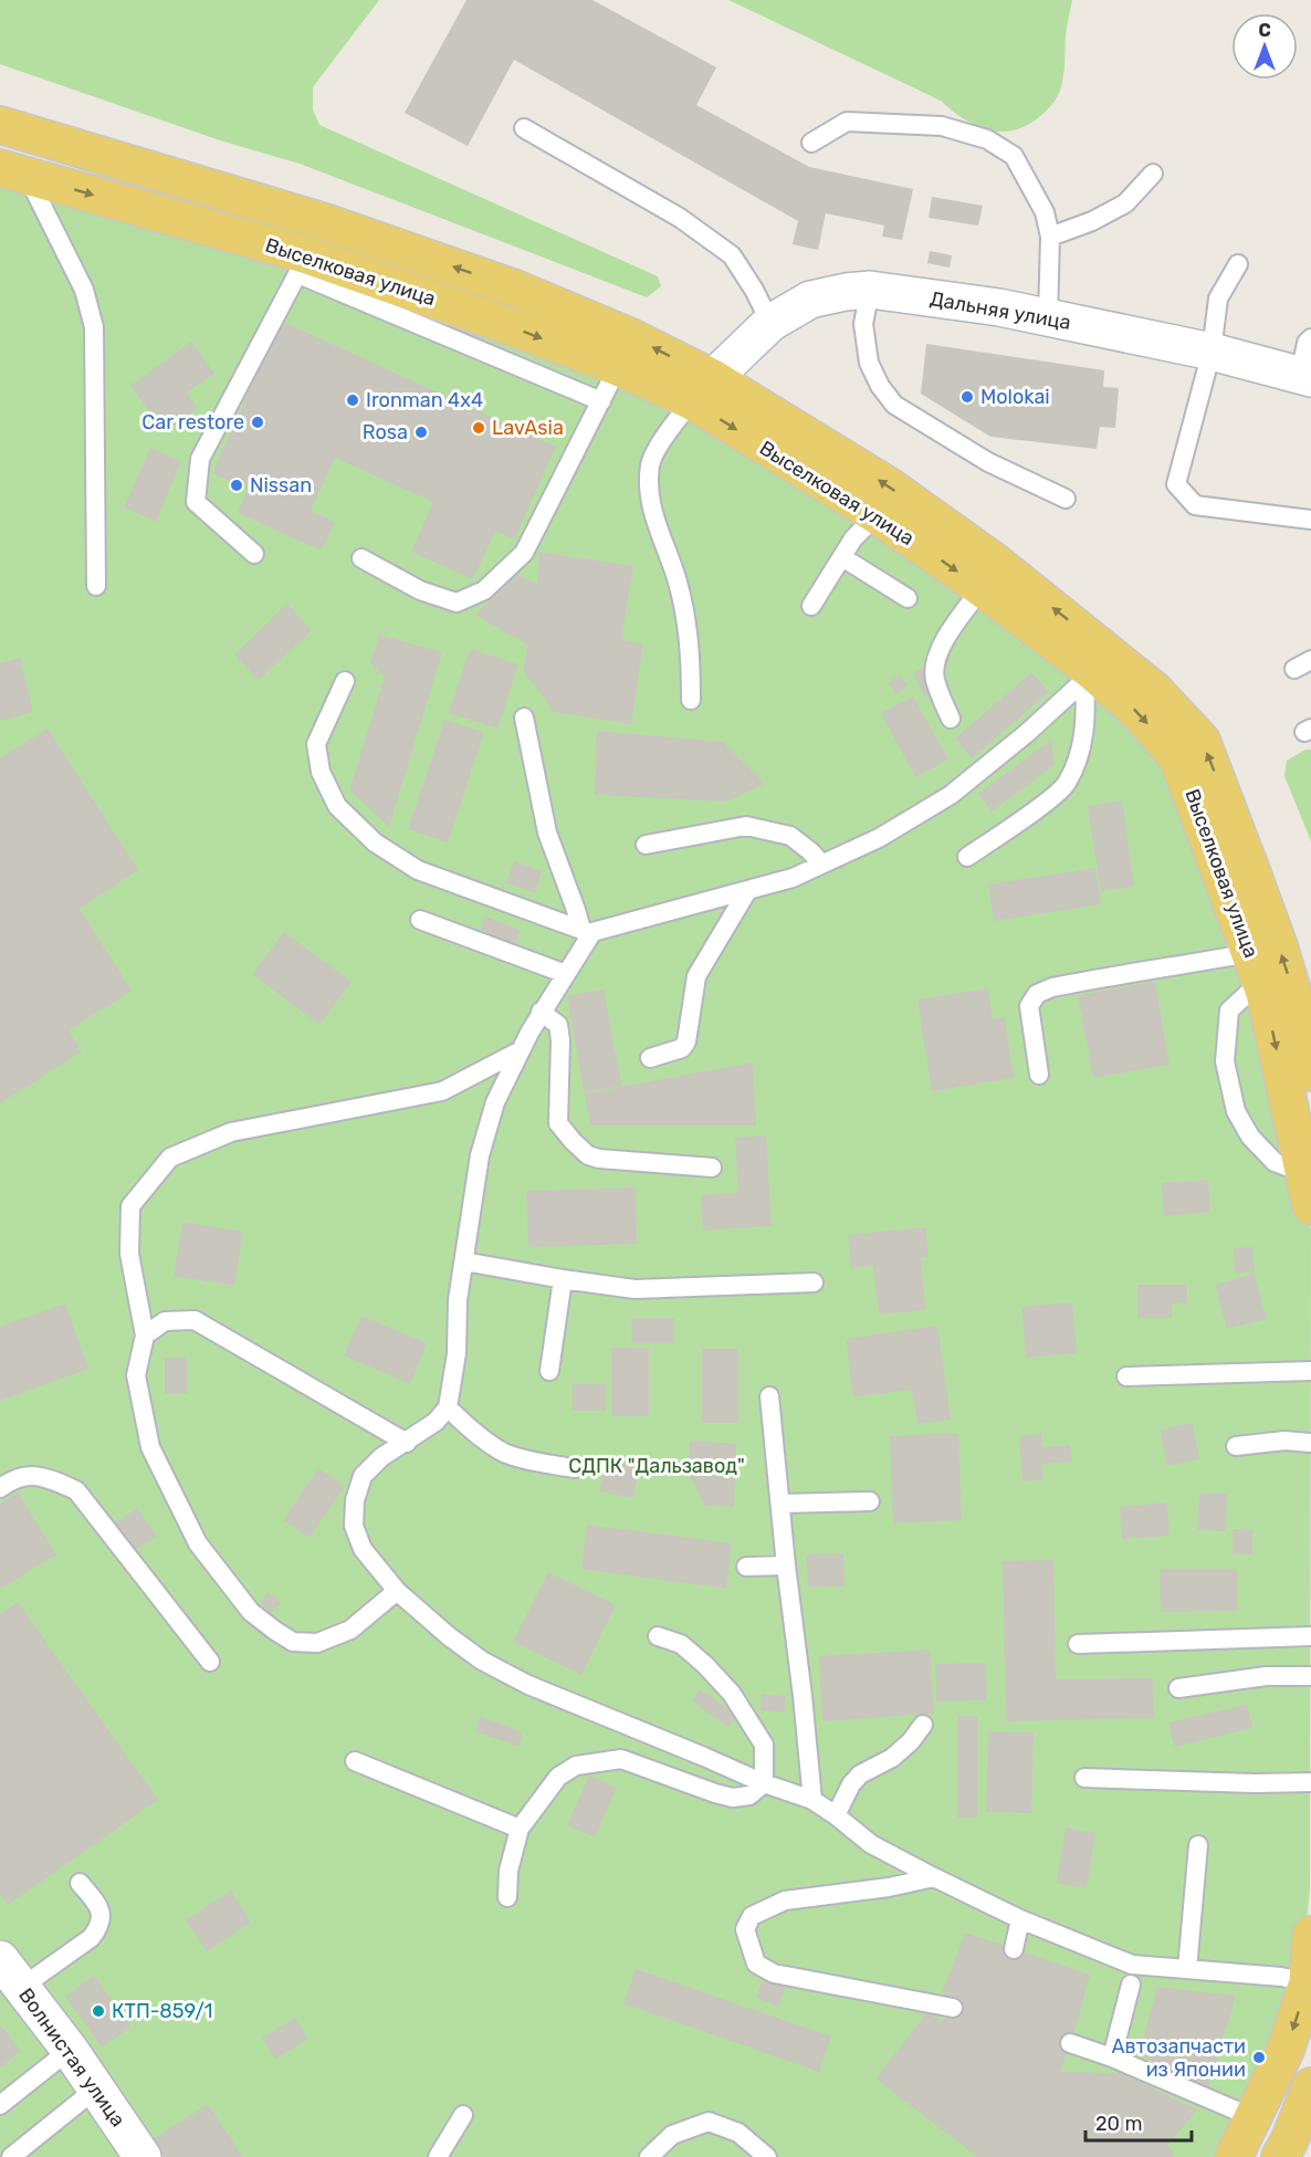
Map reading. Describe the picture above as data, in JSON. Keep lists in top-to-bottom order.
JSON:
{
  "streets": {
    "main road": ["Выселковая улица"],
    "street": ["Дальняя улица", "Волнистая улица"]
  },
  "crossings": [
    ["Выселковая улица", "Дальняя улица"]
  ],
  "parks": ["СДПК \"Дальзавод\""],
  "places": [
    "Molokai",
    "Ironman 4x4",
    "Car restore",
    "LavAsia",
    "Rosa",
    "Nissan",
    "КТП-859/1",
    "Автозапчасти из Японии"
  ],
  "scale_bar": "20 m",
  "north": "top"
}
